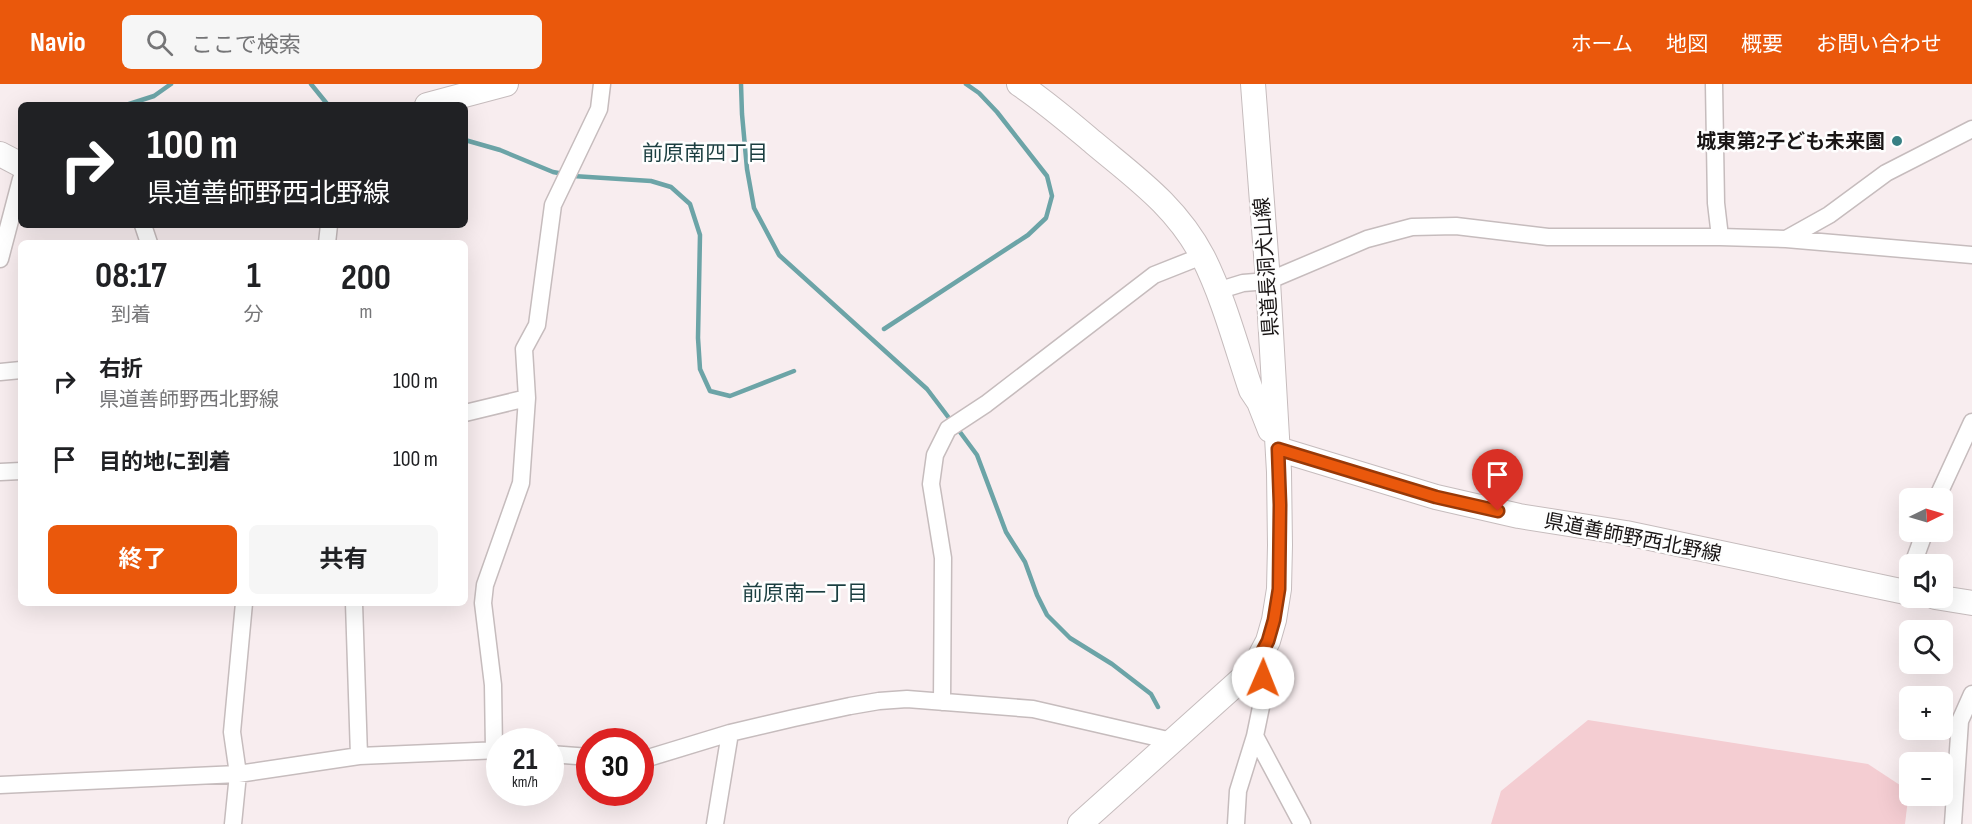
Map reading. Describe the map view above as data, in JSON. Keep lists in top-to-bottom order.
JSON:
{
  "streets": {
    "main road": ["県道長洞犬山線", "県道善師野西北野線"]
  },
  "crossings": [
    ["県道長洞犬山線", "県道善師野西北野線"]
  ],
  "districts": ["前原南四丁目", "前原南一丁目"],
  "places": ["城東第2子ども未来園"],
  "north": "right",
  "page": {
    "header": "Navio",
    "search": "ここで検索",
    "nav": [
      "ホーム",
      "地図",
      "概要",
      "お問い合わせ"
    ],
    "turn": ["100 m", "県道善師野西北野線"],
    "eta": [
      "08:17",
      "到着",
      "1",
      "分",
      "200",
      "m"
    ],
    "list": [
      {
        "name": "右折",
        "note": "県道善師野西北野線",
        "value": "100 m"
      },
      {
        "name": "目的地に到着",
        "value": "100 m"
      }
    ],
    "map_buttons": ["+", "−"],
    "buttons": ["終了", "共有"],
    "speed": "21 km/h",
    "limit": "30"
  }
}
